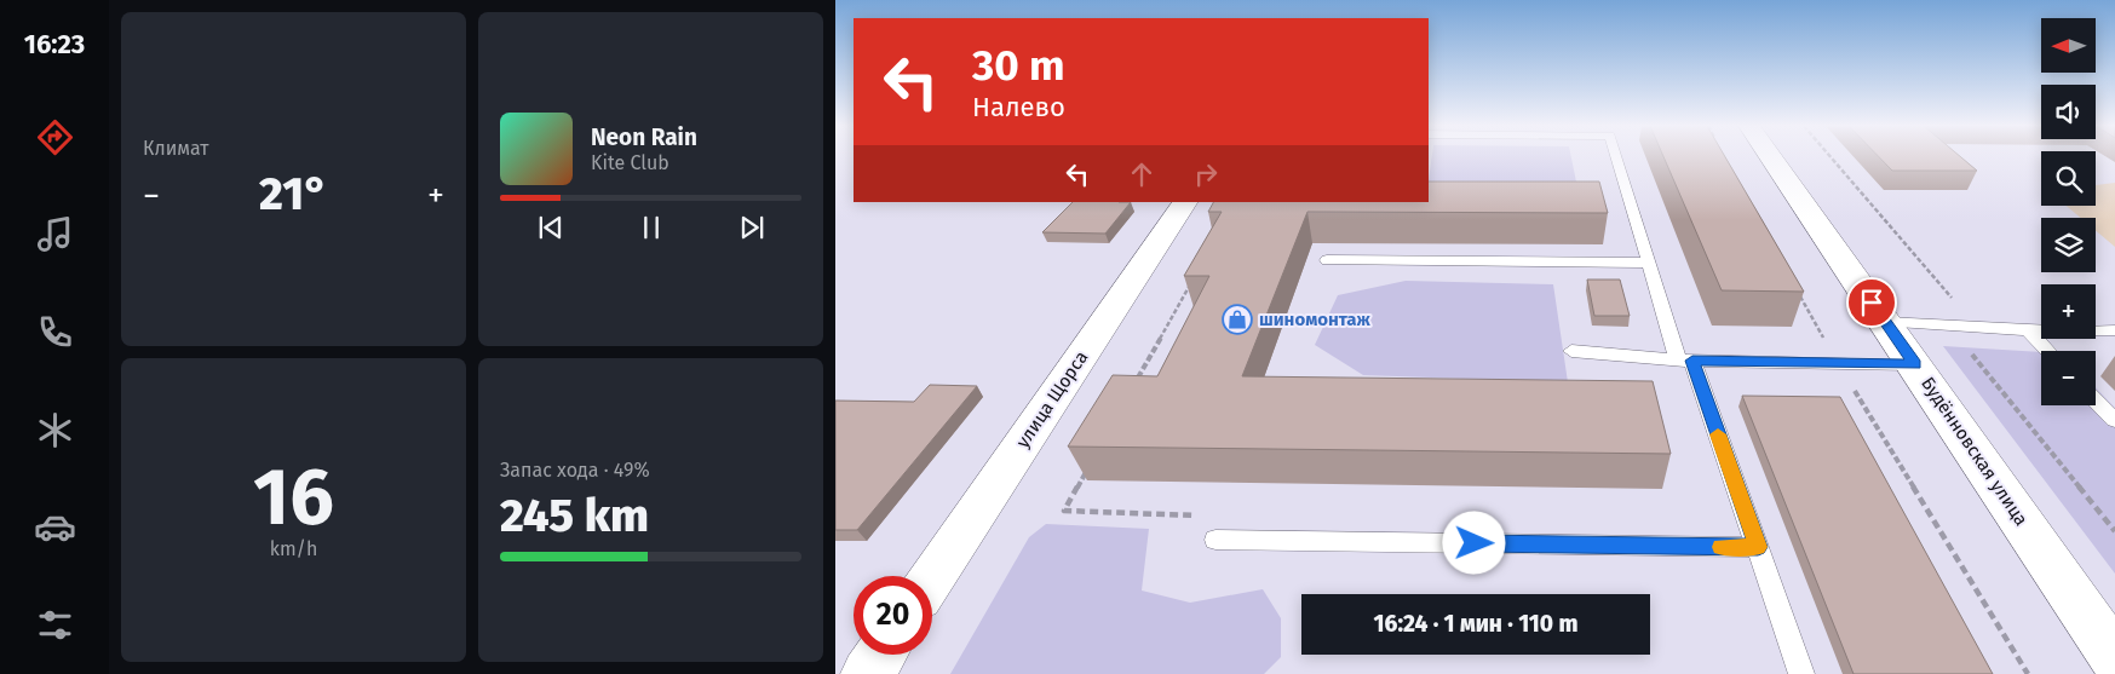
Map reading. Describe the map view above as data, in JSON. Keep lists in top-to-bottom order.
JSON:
{
  "streets": {
    "street": ["улица Щорса", "Будённовская улица"]
  },
  "places": {
    "shop": ["шиномонтаж"]
  },
  "north": "left",
  "page": {
    "tabs": "16:23",
    "tile": [
      "Климат",
      ["16", "km/h"],
      ["Запас хода · 49%", "245 km"]
    ],
    "map_buttons": ["+", "−"],
    "turn": ["30 m", "Налево"],
    "song": ["Neon Rain", "Kite Club"],
    "heat": ["−", "21°", "+"],
    "limit": "20",
    "trip": "16:24 · 1 мин · 110 m"
  }
}
